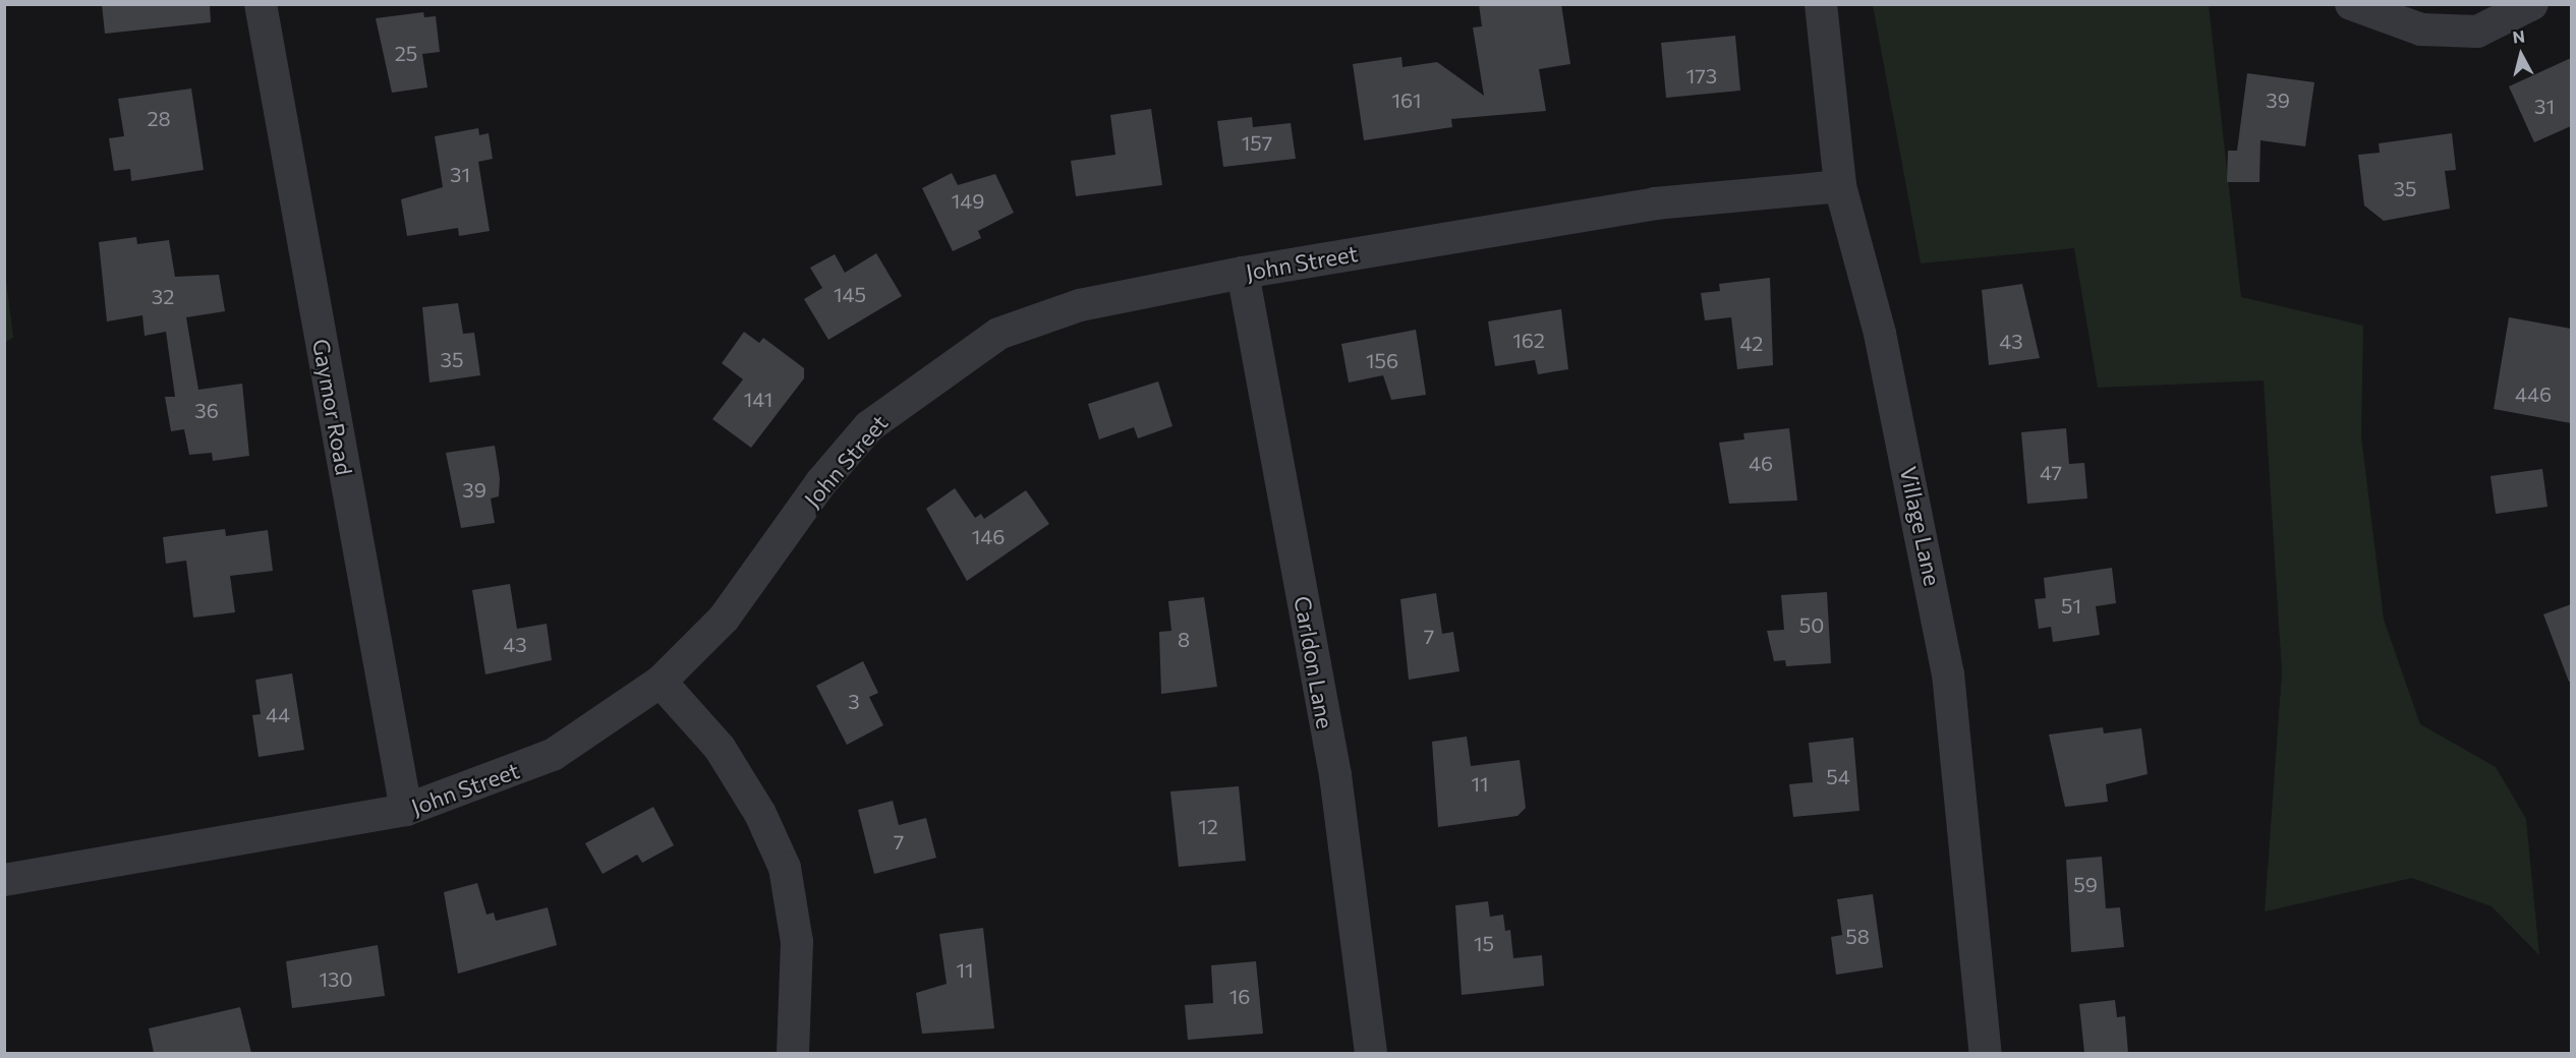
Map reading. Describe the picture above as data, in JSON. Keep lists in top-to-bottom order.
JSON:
{
  "streets": {
    "street": [
      "John Street",
      "Gaymor Road",
      "Village Lane",
      "Carldon Lane"
    ]
  },
  "crossings": [
    ["John Street", "Gaymor Road"],
    ["John Street", "Village Lane"],
    ["John Street", "Carldon Lane"]
  ],
  "house_numbers": [
    "25",
    "173",
    "161",
    "39",
    "31",
    "28",
    "157",
    "31",
    "35",
    "149",
    "145",
    "32",
    "162",
    "43",
    "42",
    "35",
    "156",
    "446",
    "141",
    "36",
    "46",
    "47",
    "39",
    "146",
    "51",
    "50",
    "7",
    "8",
    "43",
    "3",
    "44",
    "54",
    "11",
    "12",
    "7",
    "59",
    "58",
    "15",
    "11",
    "130",
    "16"
  ],
  "north": "top"
}
